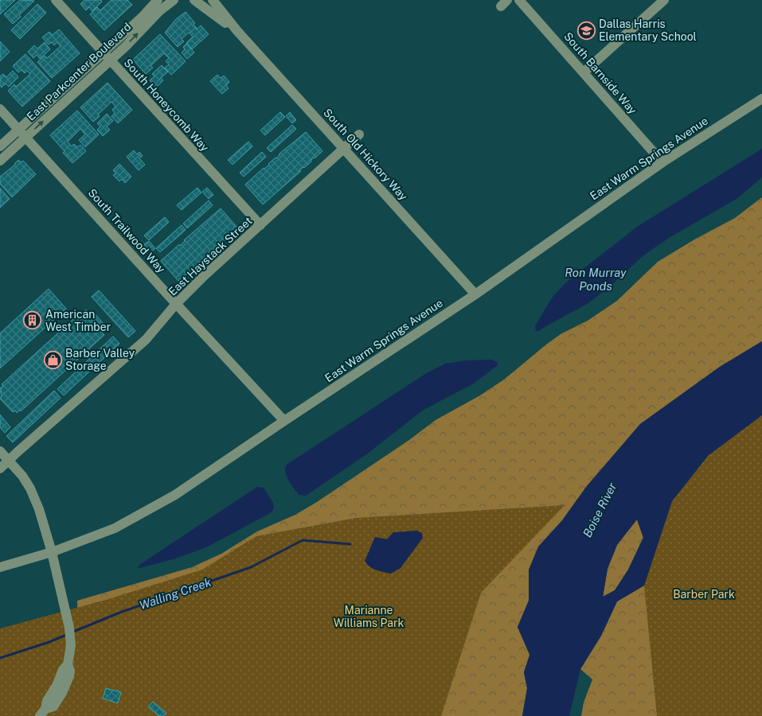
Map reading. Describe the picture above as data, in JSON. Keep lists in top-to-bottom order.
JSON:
{
  "streets": {
    "street": [
      "East Parkcenter Boulevard",
      "South Barnside Way",
      "South Honeycomb Way",
      "South Old Hickory Way",
      "East Warm Springs Avenue",
      "South Trailwood Way",
      "East Haystack Street"
    ]
  },
  "crossings": [
    ["East Parkcenter Boulevard", "South Honeycomb Way"],
    ["East Parkcenter Boulevard", "South Trailwood Way"],
    ["South Barnside Way", "East Warm Springs Avenue"],
    ["South Honeycomb Way", "East Haystack Street"],
    ["South Old Hickory Way", "East Warm Springs Avenue"],
    ["South Old Hickory Way", "East Haystack Street"],
    ["East Warm Springs Avenue", "South Trailwood Way"],
    ["South Trailwood Way", "East Haystack Street"]
  ],
  "water": ["Ron Murray Ponds", "Boise River", "Walling Creek"],
  "parks": ["Barber Park", "Marianne Williams Park"],
  "places": {
    "school or university": ["Dallas Harris Elementary School"],
    "building": ["American West Timber"],
    "shop": ["Barber Valley Storage"]
  }
}
